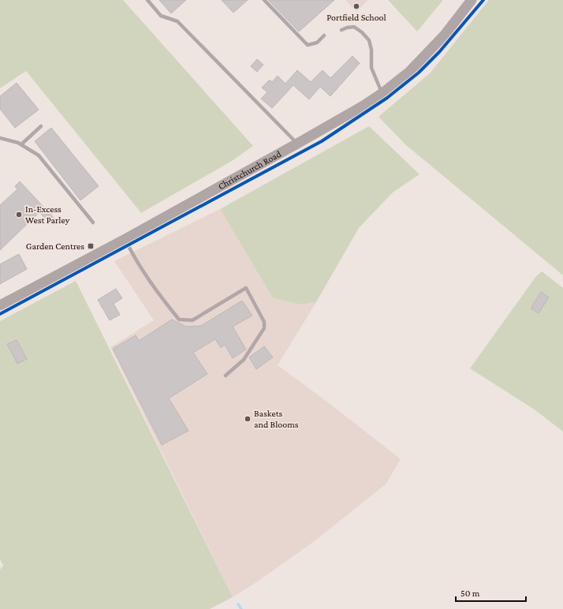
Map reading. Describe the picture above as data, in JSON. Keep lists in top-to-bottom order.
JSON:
{
  "streets": {
    "main road": ["Christchurch Road"]
  },
  "places": {
    "other": ["Portfield School", "In-Excess West Parley", "Baskets and Blooms"],
    "transit": ["Garden Centres"]
  },
  "scale_bar": "50 m"
}
